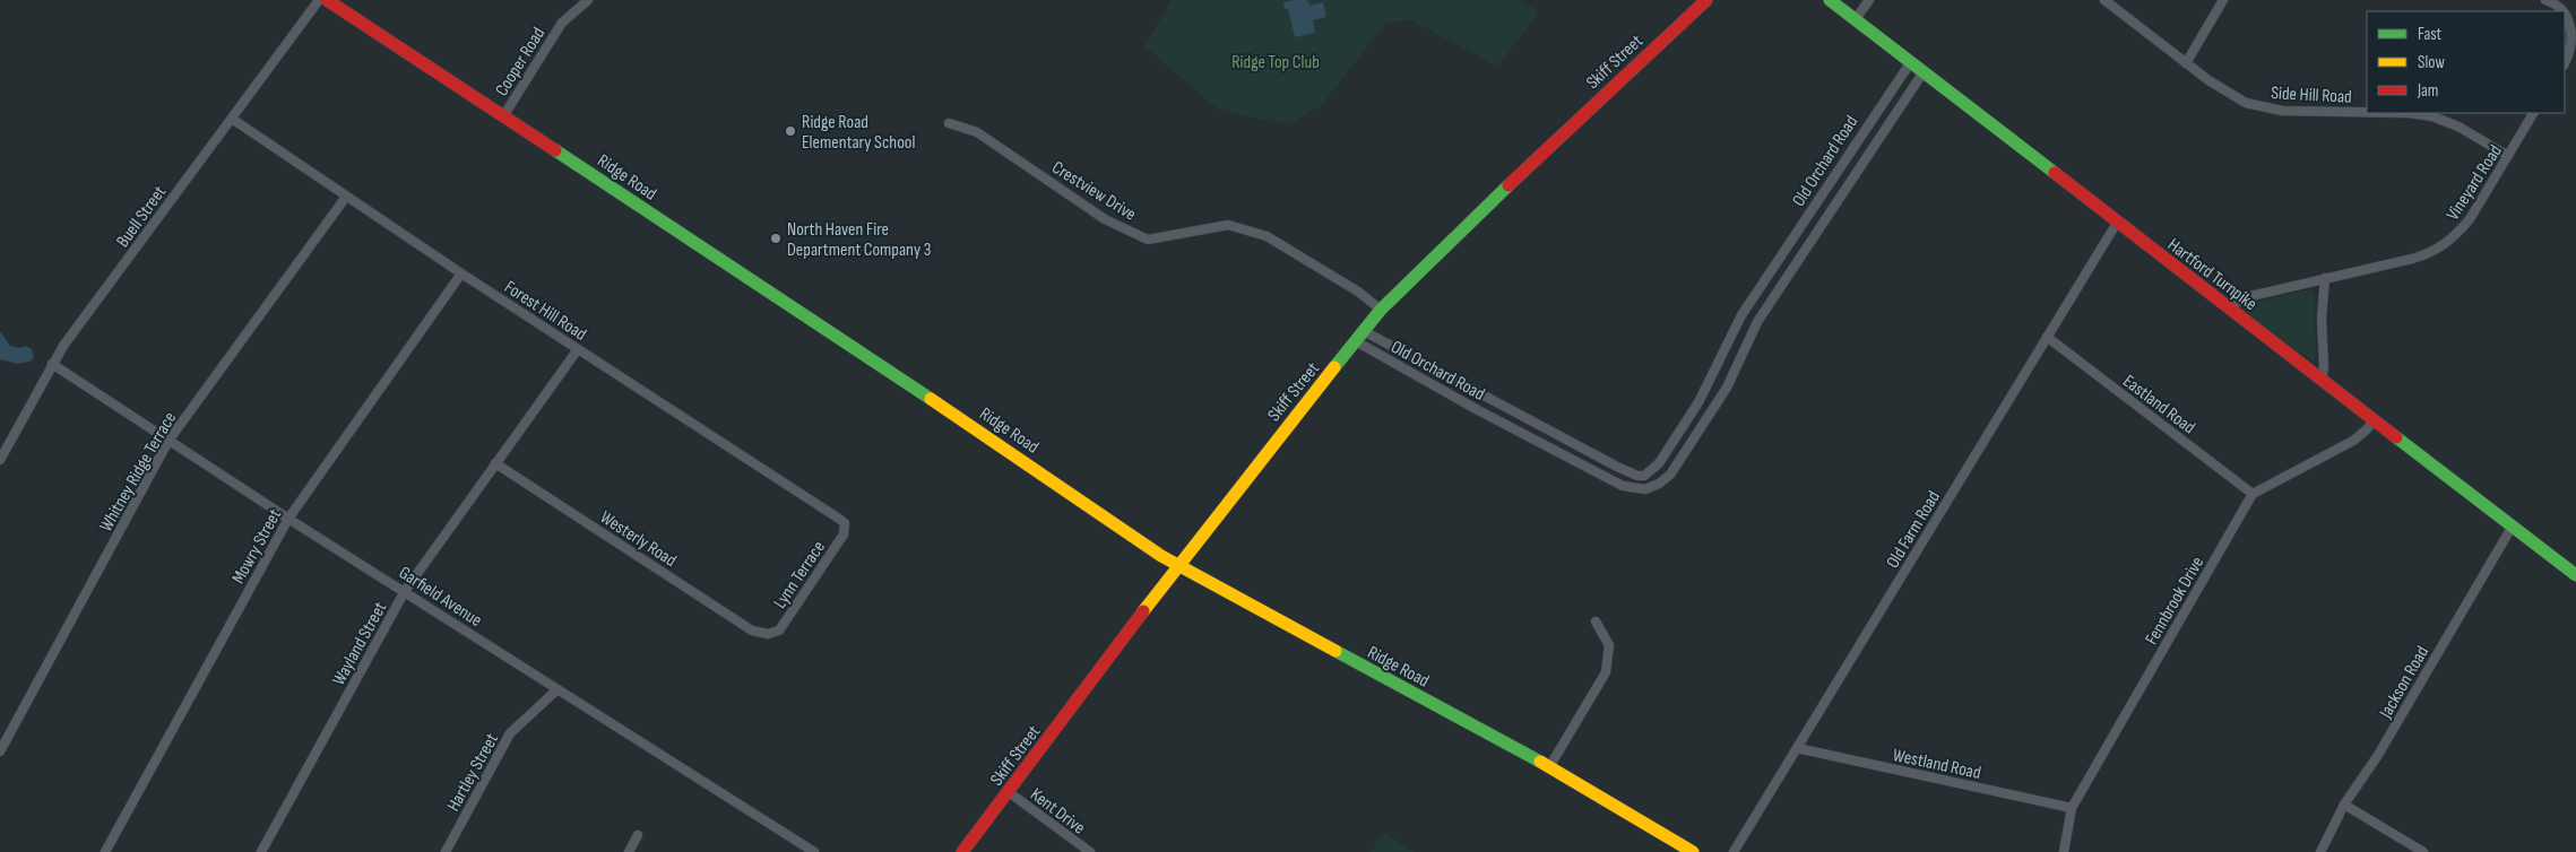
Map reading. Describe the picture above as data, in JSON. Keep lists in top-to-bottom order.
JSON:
{
  "streets": {
    "main road": ["Skiff Street", "Ridge Road", "Hartford Turnpike"],
    "street": [
      "Cooper Road",
      "Side Hill Road",
      "Old Orchard Road",
      "Vineyard Road",
      "Crestview Drive",
      "Buell Street",
      "Forest Hill Road",
      "Eastland Road",
      "Whitney Ridge Terrace",
      "Old Farm Road",
      "Westerly Road",
      "Mowry Street",
      "Lynn Terrace",
      "Garfield Avenue",
      "Fennbrook Drive",
      "Wayland Street",
      "Jackson Road",
      "Westland Road",
      "Hartley Street",
      "Kent Drive"
    ]
  },
  "crossings": [
    ["Cooper Road", "Ridge Road"],
    ["Skiff Street", "Old Orchard Road"],
    ["Skiff Street", "Ridge Road"],
    ["Skiff Street", "Crestview Drive"],
    ["Skiff Street", "Kent Drive"],
    ["Side Hill Road", "Vineyard Road"],
    ["Old Orchard Road", "Hartford Turnpike"],
    ["Vineyard Road", "Hartford Turnpike"],
    ["Buell Street", "Forest Hill Road"],
    ["Buell Street", "Garfield Avenue"],
    ["Hartford Turnpike", "Old Farm Road"],
    ["Hartford Turnpike", "Jackson Road"],
    ["Forest Hill Road", "Whitney Ridge Terrace"],
    ["Forest Hill Road", "Mowry Street"],
    ["Forest Hill Road", "Lynn Terrace"],
    ["Forest Hill Road", "Wayland Street"],
    ["Eastland Road", "Old Farm Road"],
    ["Eastland Road", "Fennbrook Drive"],
    ["Whitney Ridge Terrace", "Garfield Avenue"],
    ["Old Farm Road", "Westland Road"],
    ["Westerly Road", "Lynn Terrace"],
    ["Westerly Road", "Wayland Street"],
    ["Mowry Street", "Garfield Avenue"],
    ["Garfield Avenue", "Wayland Street"],
    ["Garfield Avenue", "Hartley Street"],
    ["Fennbrook Drive", "Westland Road"]
  ],
  "parks": ["Ridge Top Club"],
  "places": ["Ridge Road Elementary School", "North Haven Fire Department Company 3"],
  "legend": ["Fast", "Slow", "Jam"]
}
